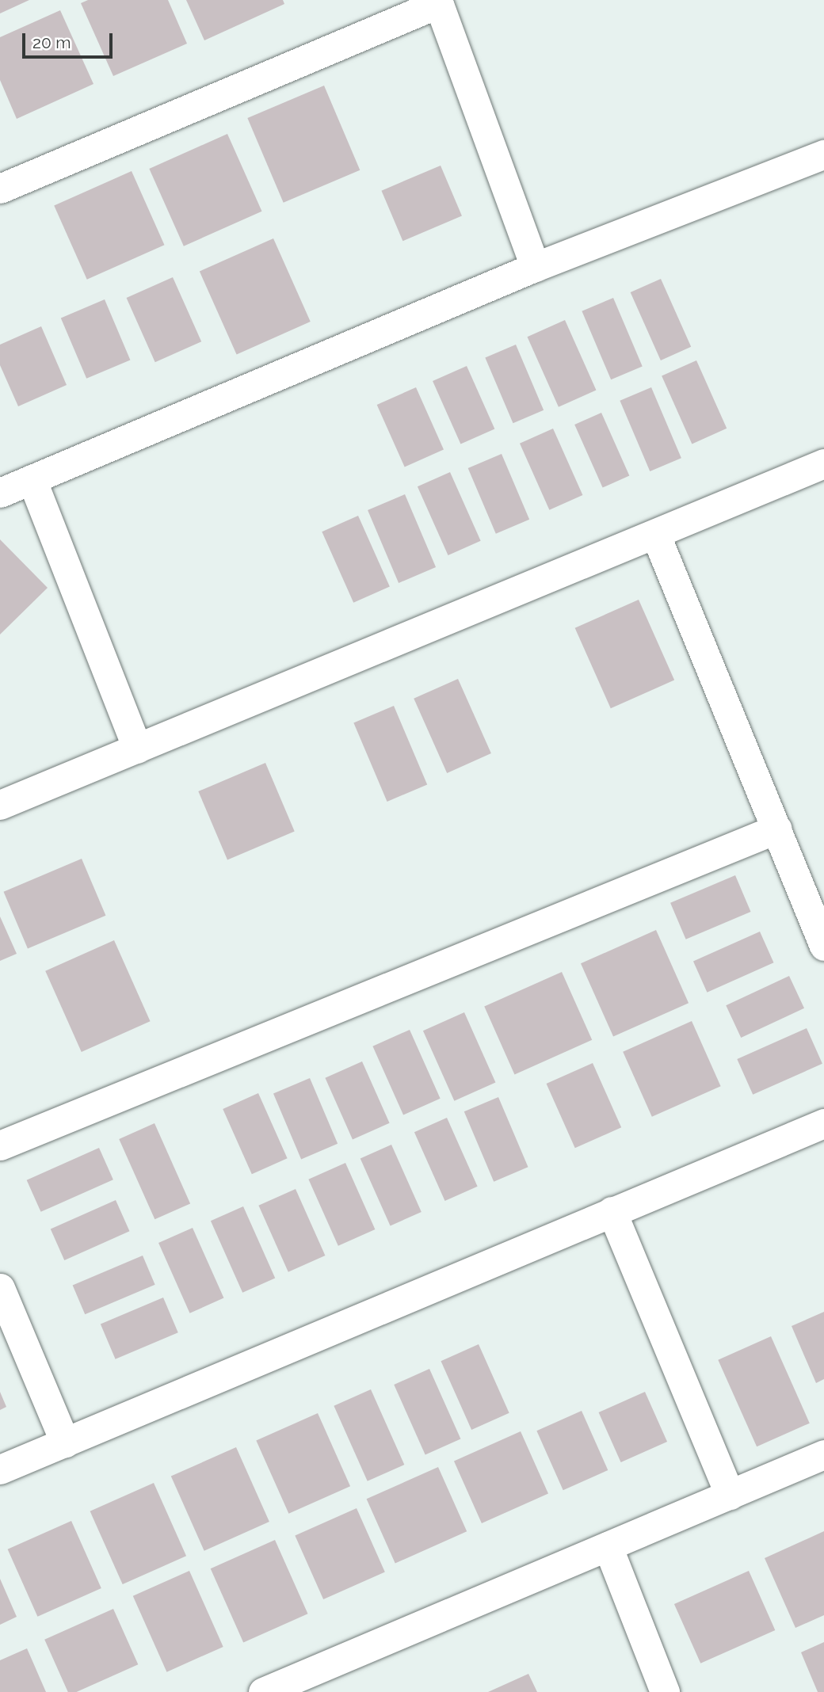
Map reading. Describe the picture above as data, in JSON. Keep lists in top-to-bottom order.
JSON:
{
  "scale_bar": "20 m"
}
